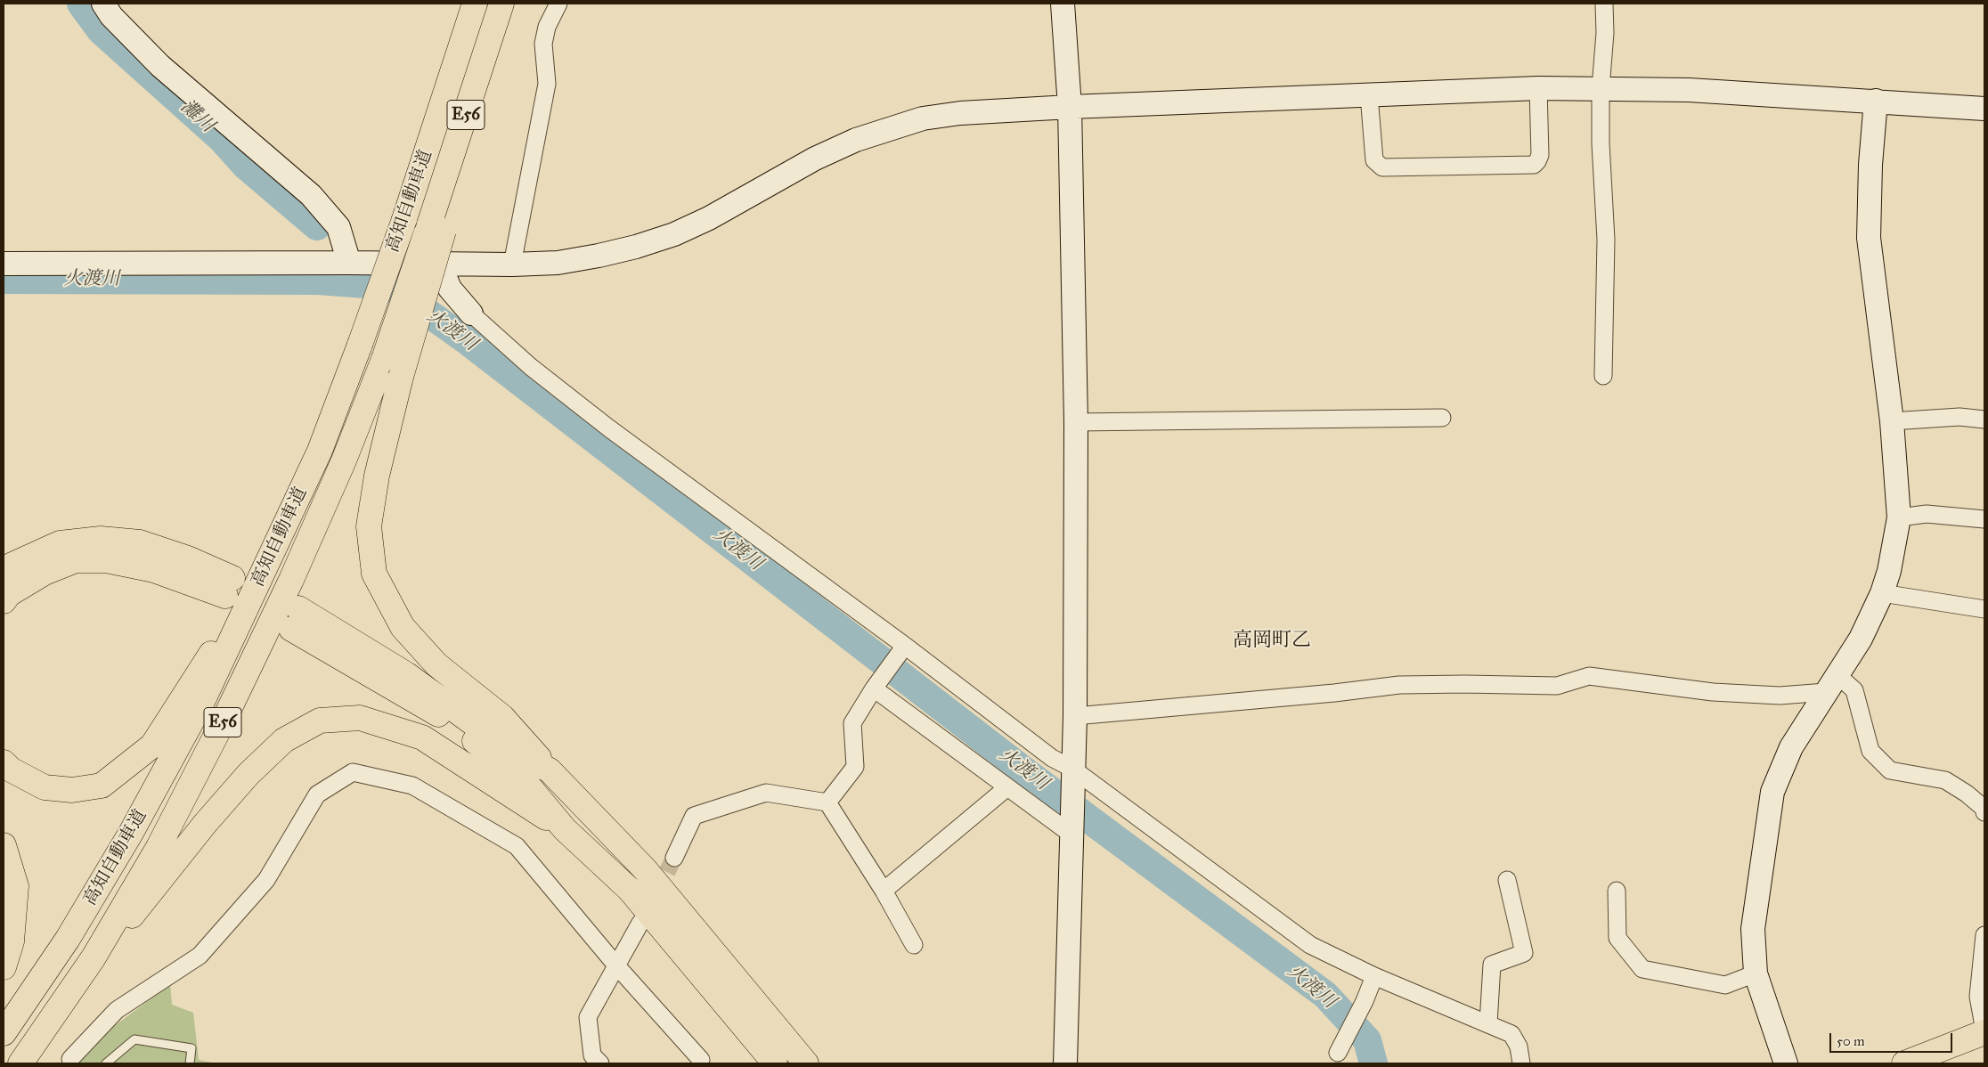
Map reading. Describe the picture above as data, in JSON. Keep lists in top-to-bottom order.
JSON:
{
  "streets": {
    "highway": ["E56", "高知自動車道"]
  },
  "districts": ["高岡町乙"],
  "water": ["灘川", "火渡川"],
  "scale_bar": "50 m"
}
